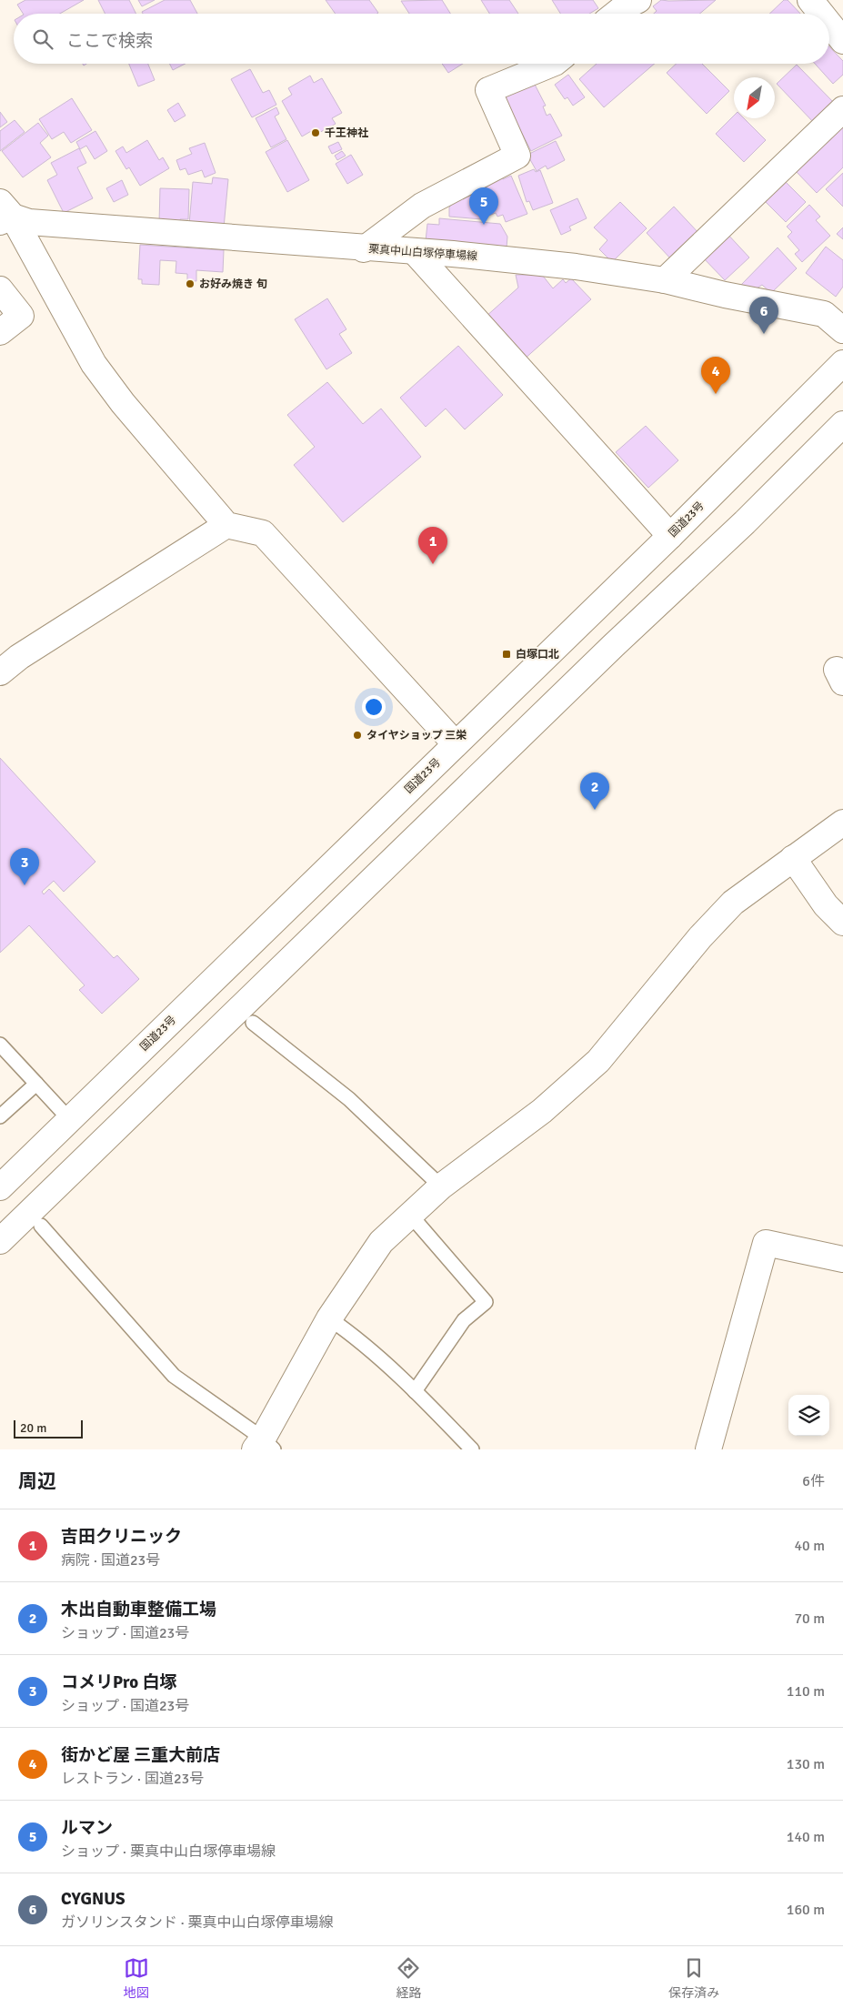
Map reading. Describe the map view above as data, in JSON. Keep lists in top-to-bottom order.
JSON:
{
  "streets": {
    "main road": ["栗真中山白塚停車場線", "国道23号"]
  },
  "places": {
    "other": ["千王神社", "お好み焼き 旬", "タイヤショップ 三栄"],
    "transit": ["白塚口北"]
  },
  "scale_bar": "20 m",
  "north": "bottom left",
  "page": {
    "search": "ここで検索",
    "pins": [
      "5",
      "6",
      "4",
      "1",
      "2",
      "3"
    ],
    "scale": "20 m",
    "heading": ["周辺", "6件"],
    "list": [
      {
        "mark": "1",
        "name": "吉田クリニック",
        "note": "病院 · 国道23号",
        "value": "40 m"
      },
      {
        "mark": "2",
        "name": "木出自動車整備工場",
        "note": "ショップ · 国道23号",
        "value": "70 m"
      },
      {
        "mark": "3",
        "name": "コメリPro 白塚",
        "note": "ショップ · 国道23号",
        "value": "110 m"
      },
      {
        "mark": "4",
        "name": "街かど屋 三重大前店",
        "note": "レストラン · 国道23号",
        "value": "130 m"
      },
      {
        "mark": "5",
        "name": "ルマン",
        "note": "ショップ · 栗真中山白塚停車場線",
        "value": "140 m"
      },
      {
        "mark": "6",
        "name": "CYGNUS",
        "note": "ガソリンスタンド · 栗真中山白塚停車場線",
        "value": "160 m"
      }
    ],
    "nav": ["地図", "経路", "保存済み"]
  }
}
